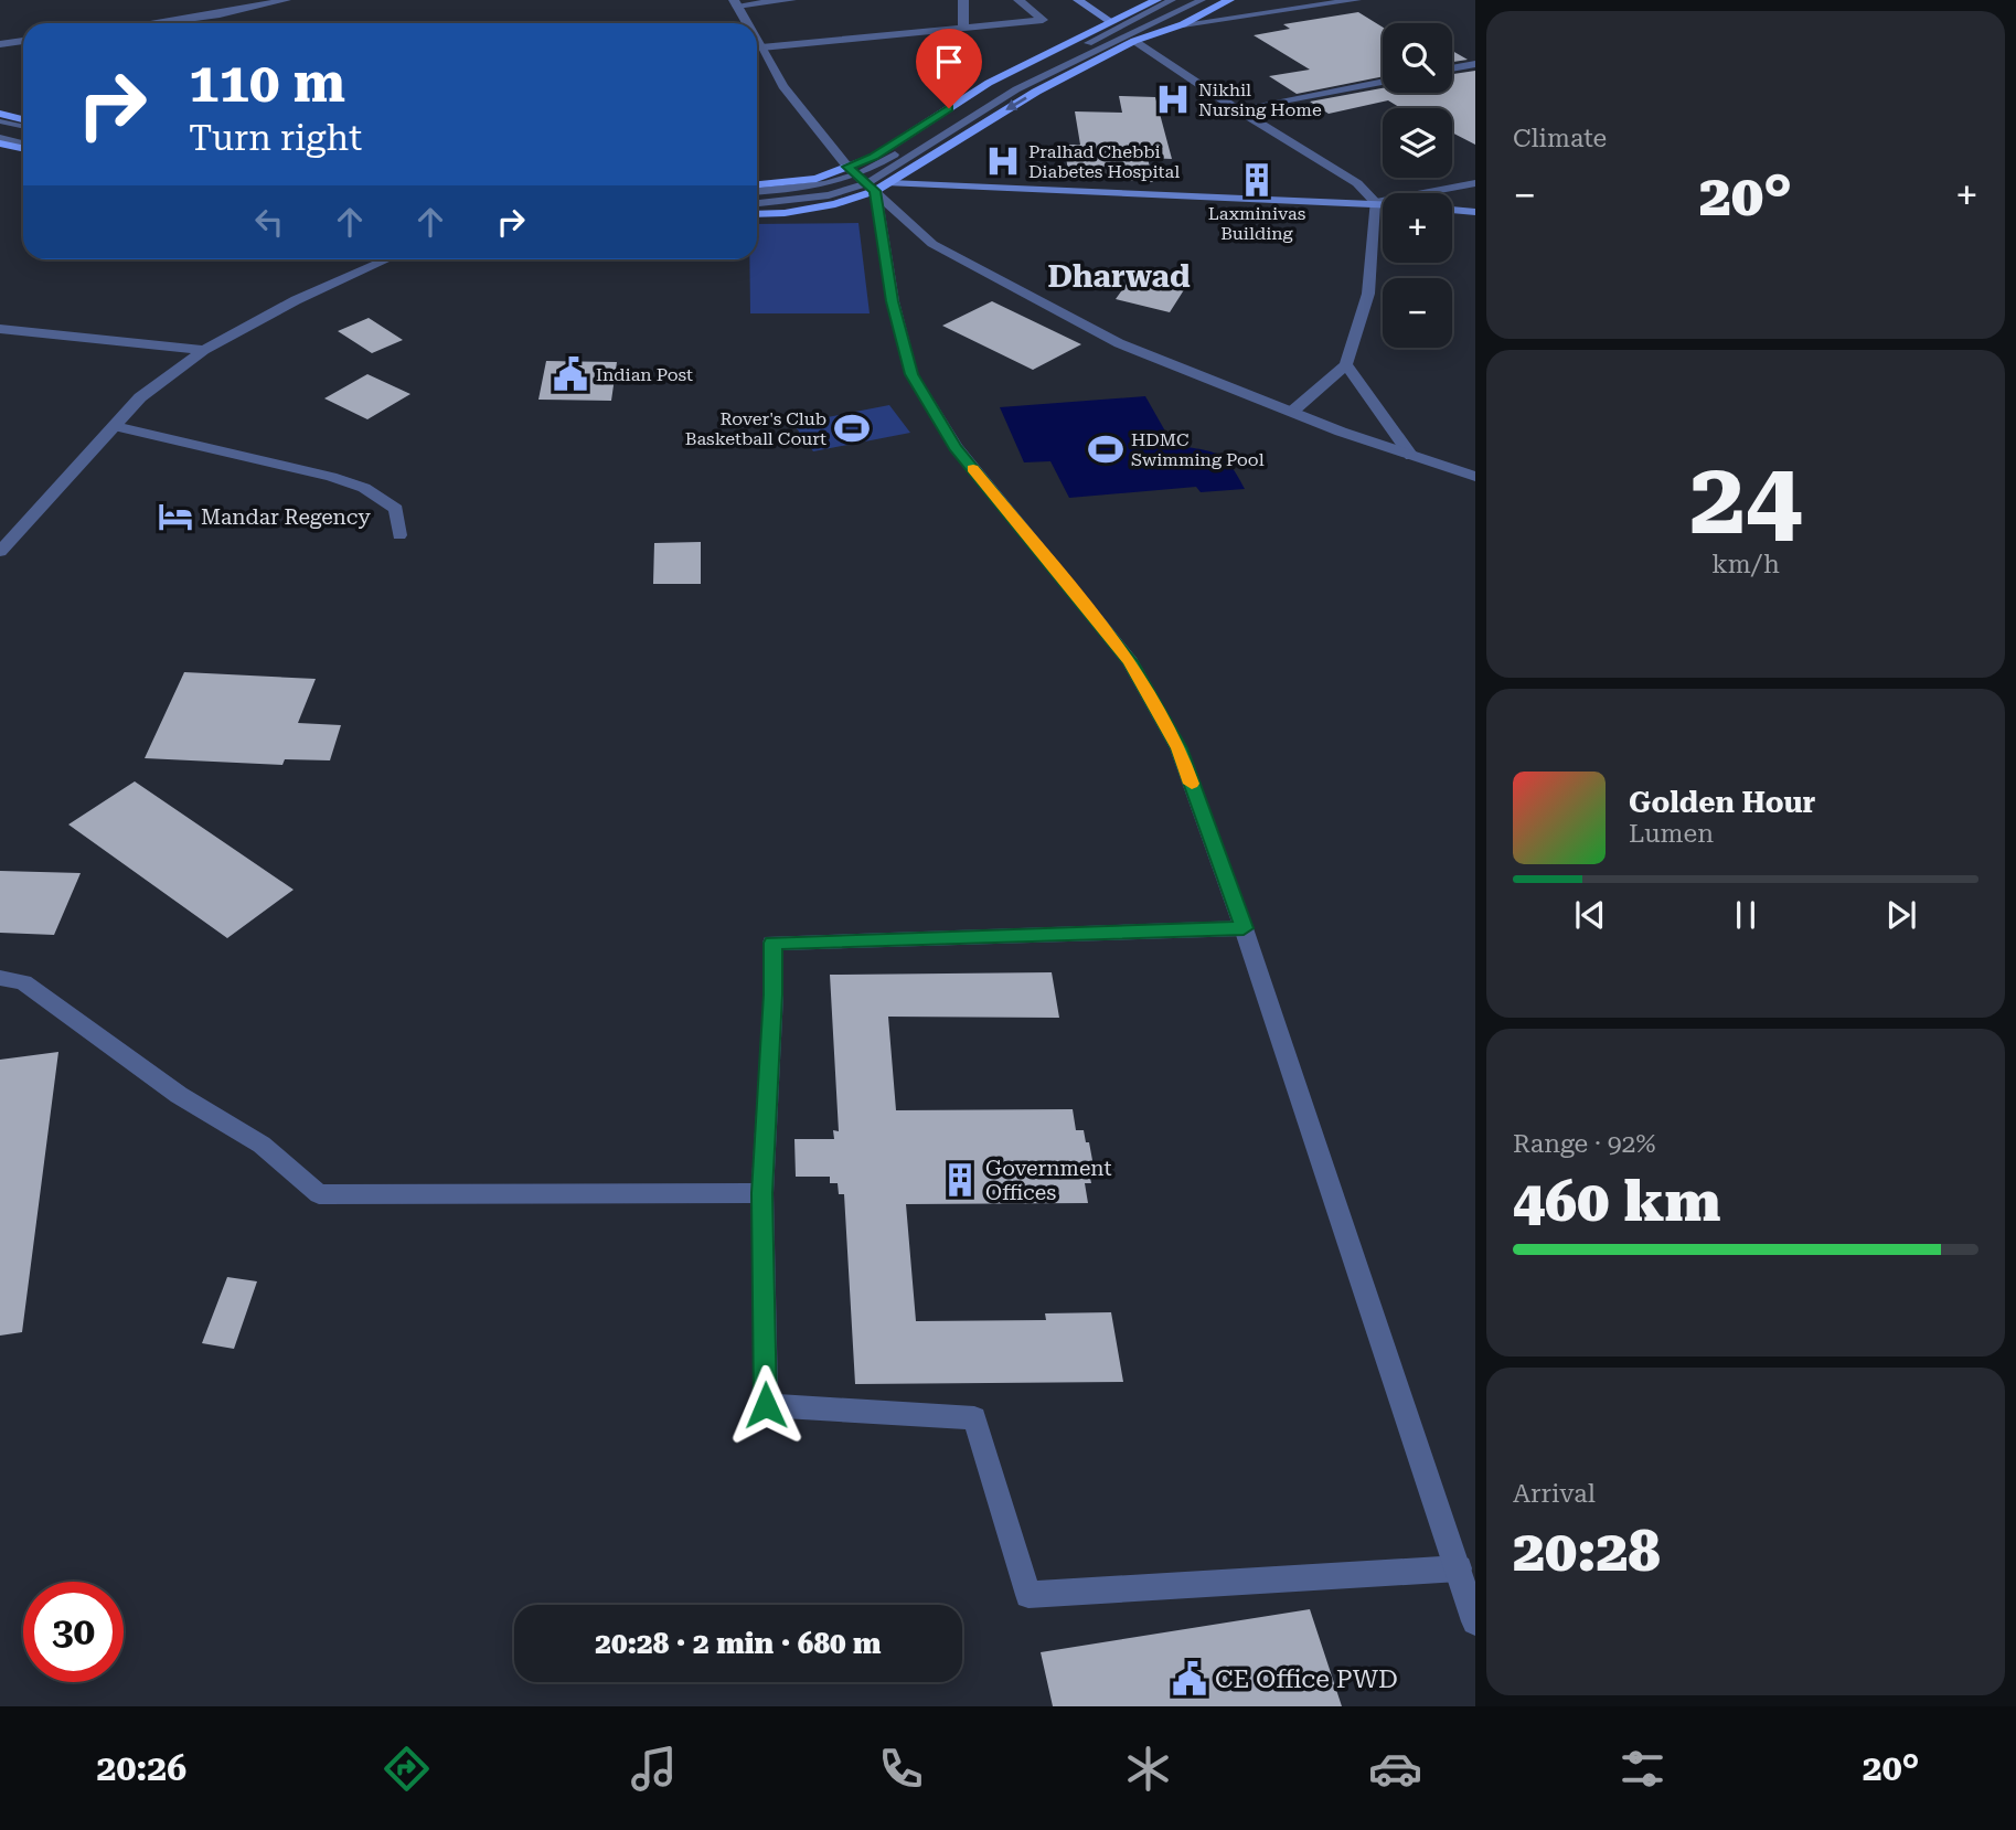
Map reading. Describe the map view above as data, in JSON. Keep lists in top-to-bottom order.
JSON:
{
  "districts": ["Dharwad"],
  "places": {
    "hospital": ["Nikhil Nursing Home", "Pralhad Chebbi Diabetes Hospital"],
    "building": ["Laxminivas Building", "Government Offices"],
    "public building": ["Indian Post", "CE Office PWD"],
    "sports": ["Rover's Club Basketball Court", "HDMC Swimming Pool"],
    "hotel": ["Mandar Regency"]
  },
  "page": {
    "tile": [
      "Climate",
      ["24", "km/h"],
      ["Range · 92%", "460 km"],
      ["Arrival", "20:28"]
    ],
    "map_buttons": ["+", "−"],
    "turn": ["110 m", "Turn right"],
    "heat": ["−", "20°", "+"],
    "song": ["Golden Hour", "Lumen"],
    "limit": "30",
    "trip": "20:28 · 2 min · 680 m",
    "tabs": ["20:26", "20°"]
  }
}
